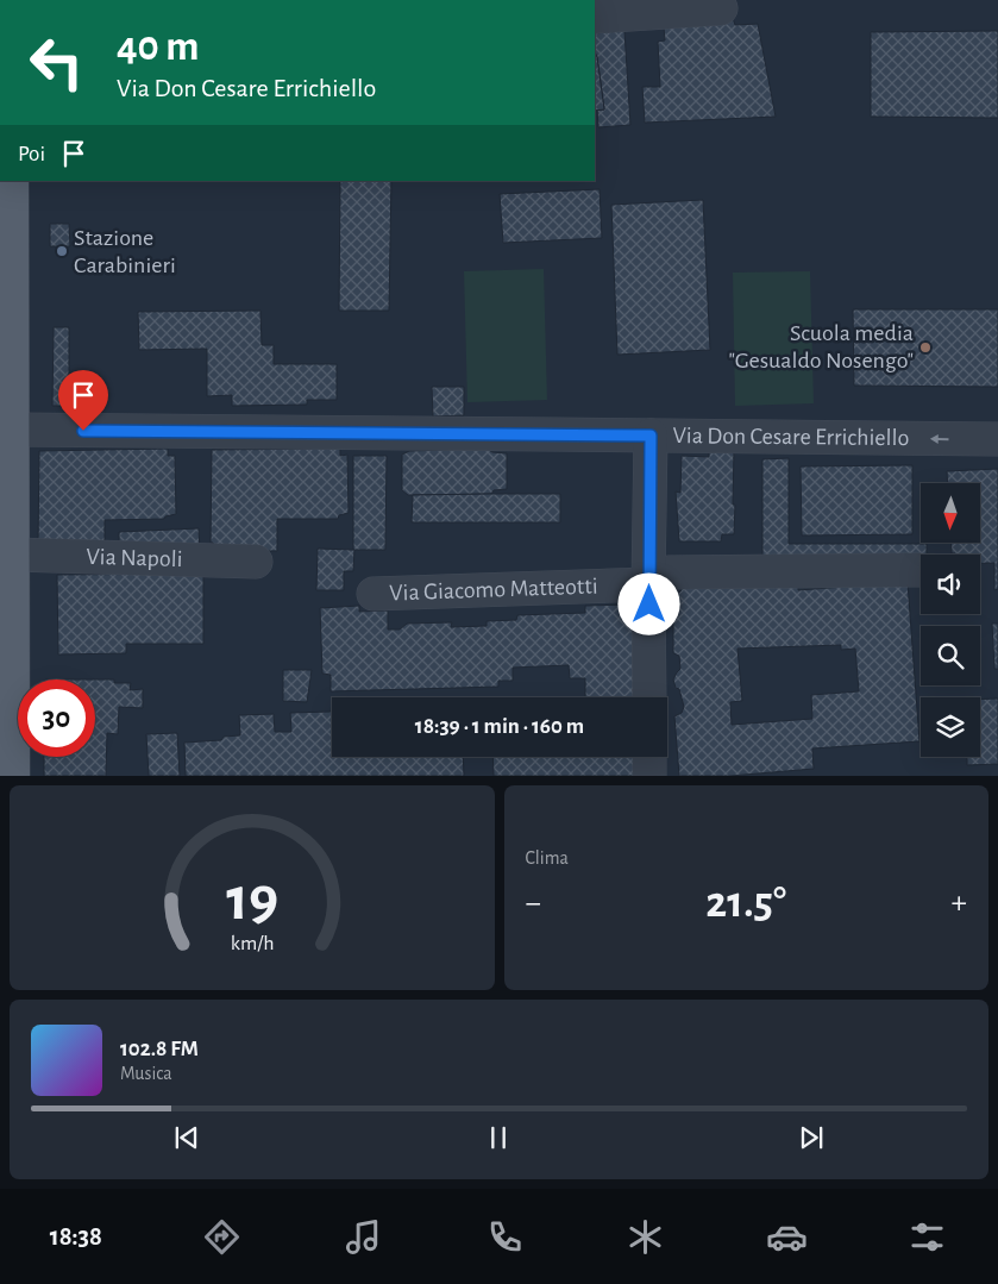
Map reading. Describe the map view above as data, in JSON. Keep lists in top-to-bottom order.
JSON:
{
  "streets": {
    "street": ["Via Don Cesare Errichiello", "Via Napoli", "Via Giacomo Matteotti"]
  },
  "one_way": ["Via Don Cesare Errichiello"],
  "places": ["Stazione Carabinieri", "Scuola media \"Gesualdo Nosengo\""],
  "north": "bottom",
  "page": {
    "turn": ["40 m", "Via Don Cesare Errichiello"],
    "then": "Poi",
    "limit": "30",
    "trip": "18:39 · 1 min · 160 m",
    "tile": "Clima",
    "heat": ["−", "21.5°", "+"],
    "song": ["102.8 FM", "Musica"],
    "tabs": "18:38",
    "gauge": ["19", "km/h"]
  }
}
